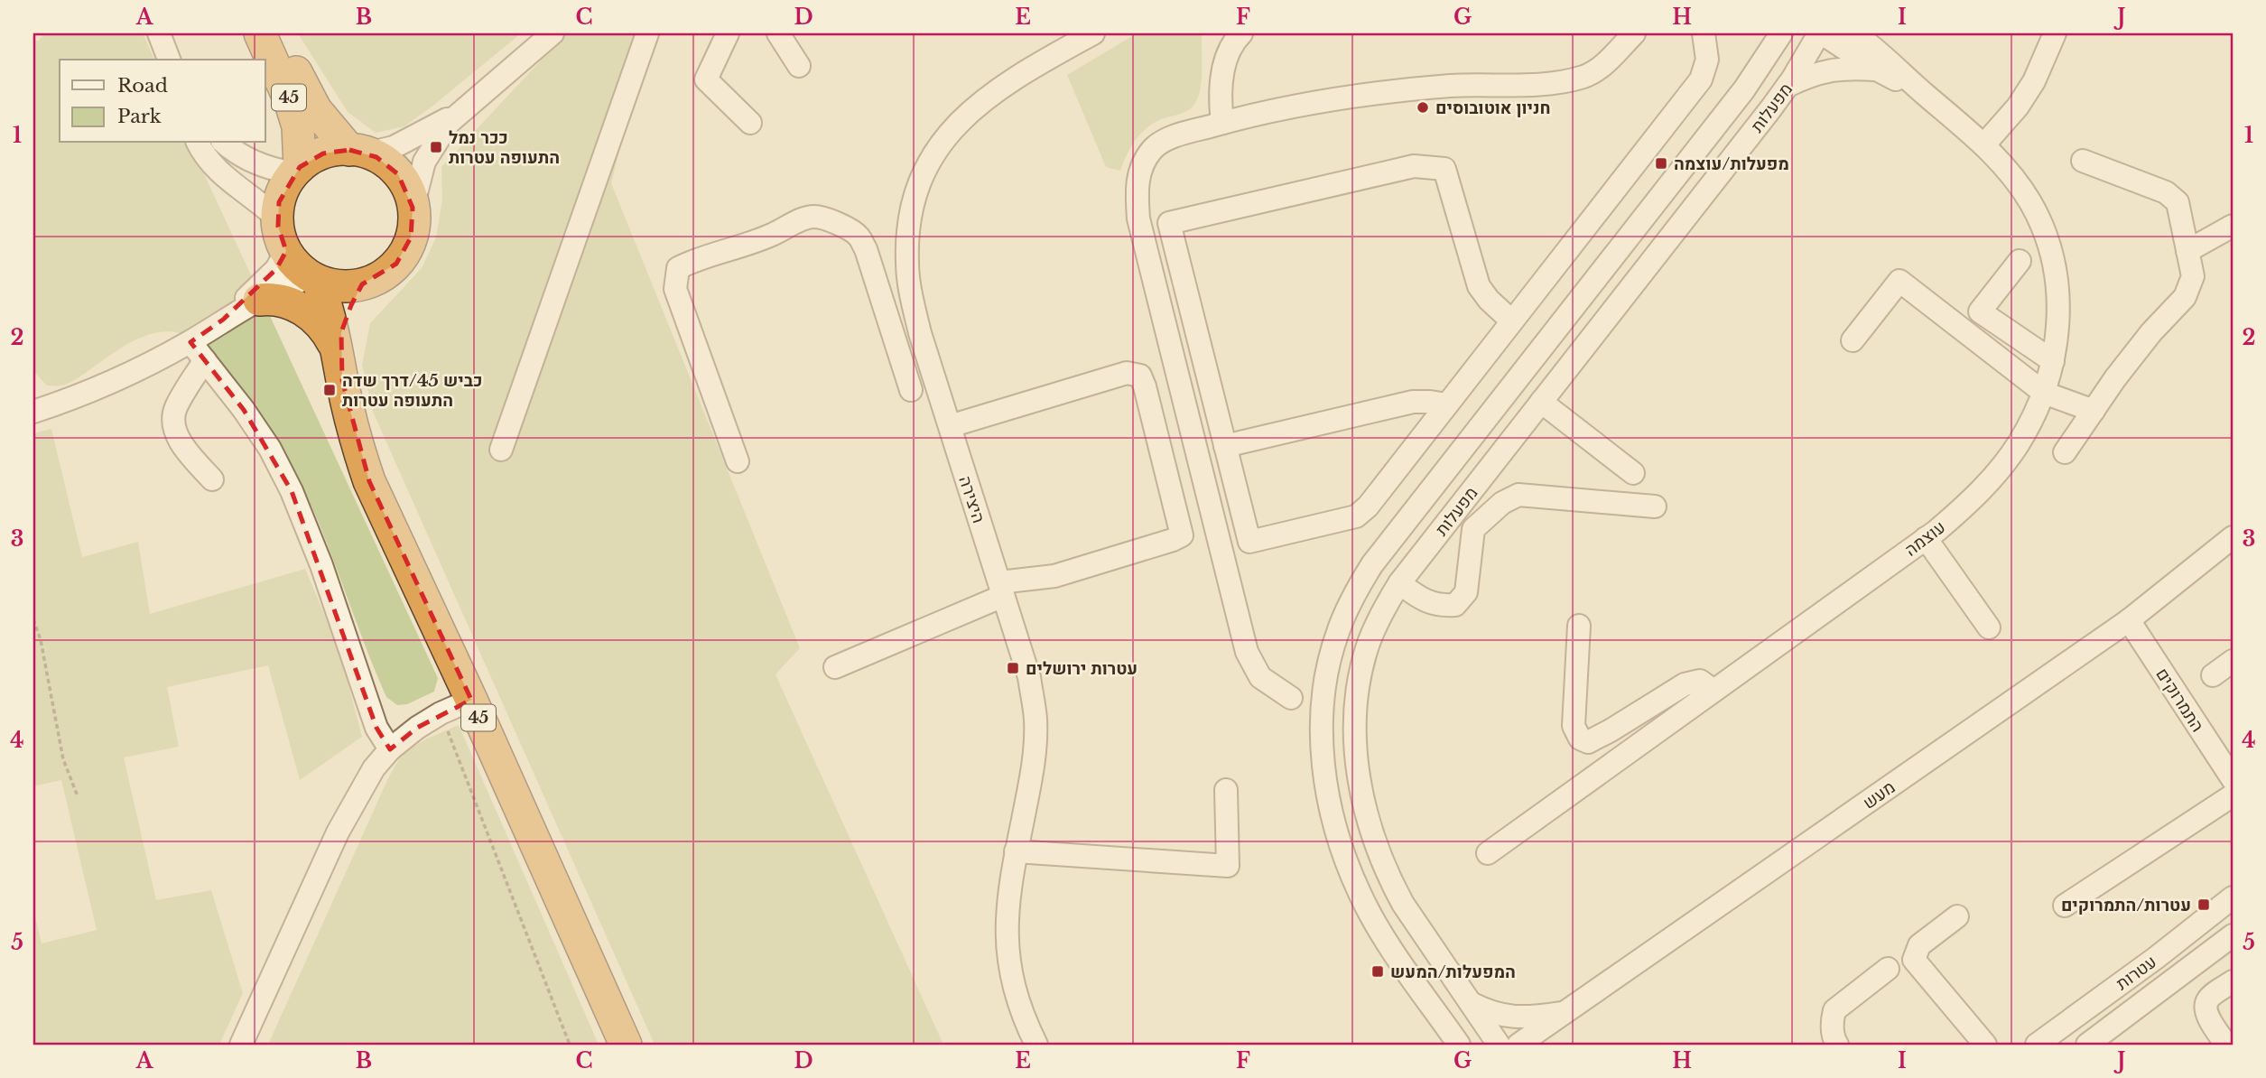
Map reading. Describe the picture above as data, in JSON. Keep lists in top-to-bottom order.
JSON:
{
  "streets": {
    "highway": ["45"],
    "street": [
      "מפעלות",
      "היצירה",
      "עוצמה",
      "התמרוקים",
      "מעש",
      "עטרות"
    ]
  },
  "crossings": [
    ["מפעלות", "עוצמה"],
    ["התמרוקים", "מעש"]
  ],
  "places": {
    "other": ["חניון אוטובוסים"],
    "transit": [
      "ככר נמל התעופה עטרות",
      "מפעלות/עוצמה",
      "כביש 45/דרך שדה התעופה עטרות",
      "עטרות ירושלים",
      "עטרות/התמרוקים",
      "המפעלות/המעש"
    ]
  },
  "legend": ["Road", "Park"],
  "grid": {
    "columns": [
      "A",
      "B",
      "C",
      "D",
      "E",
      "F",
      "G",
      "H",
      "I",
      "J"
    ],
    "rows": [
      "1",
      "2",
      "3",
      "4",
      "5"
    ]
  }
}
